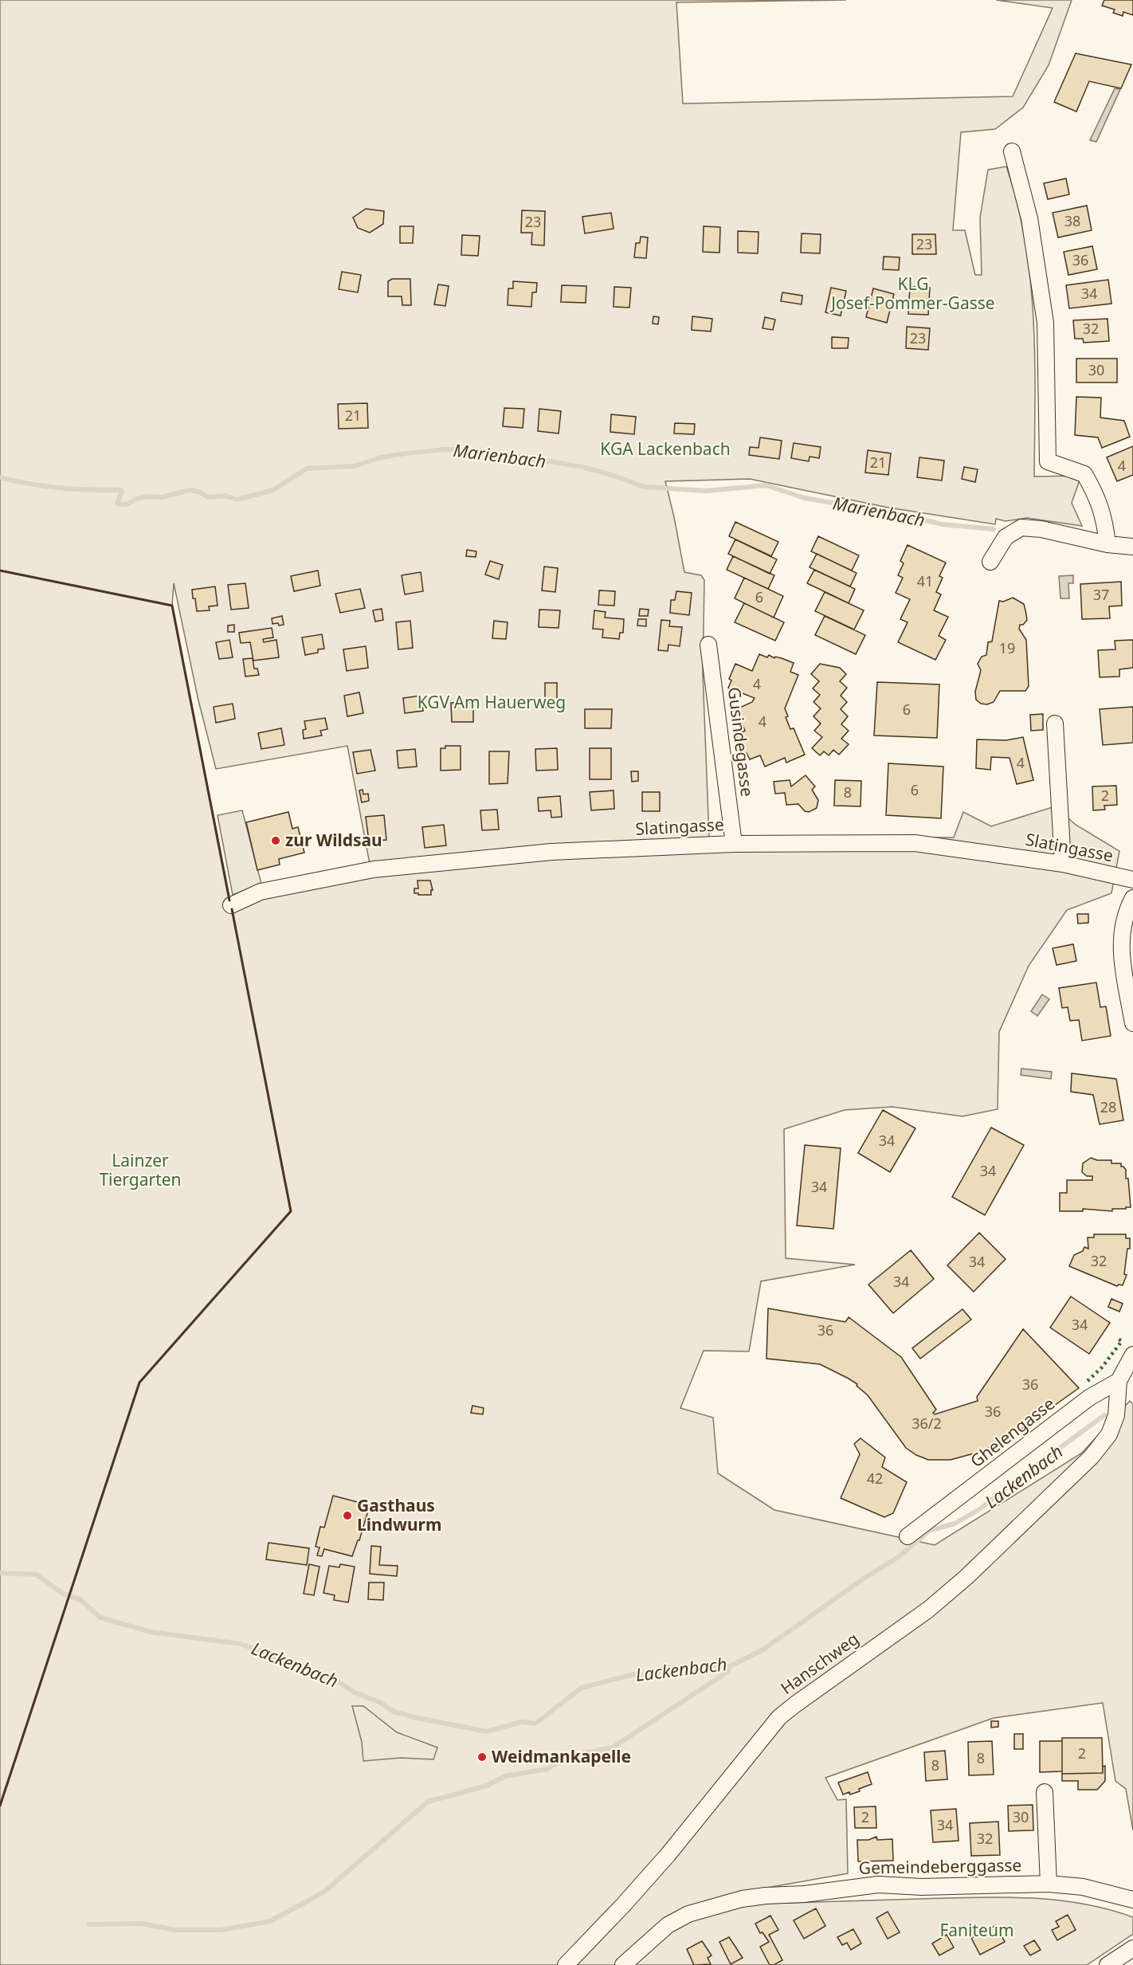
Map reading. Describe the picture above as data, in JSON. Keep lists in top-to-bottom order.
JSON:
{
  "streets": {
    "street": [
      "Gusindegasse",
      "Slatingasse",
      "Ghelengasse",
      "Hanschweg",
      "Gemeindeberggasse"
    ]
  },
  "crossings": [
    ["Gusindegasse", "Slatingasse"],
    ["Ghelengasse", "Hanschweg"]
  ],
  "water": ["Marienbach", "Lackenbach"],
  "parks": [
    "KLG Josef-Pommer-Gasse",
    "KGA Lackenbach",
    "KGV Am Hauerweg",
    "Lainzer Tiergarten",
    "Faniteum"
  ],
  "places": ["zur Wildsau", "Gasthaus Lindwurm", "Weidmankapelle"],
  "house_numbers": [
    "38",
    "23",
    "23",
    "36",
    "34",
    "32",
    "23",
    "30",
    "21",
    "21",
    "4",
    "41",
    "37",
    "6",
    "19",
    "4",
    "6",
    "4",
    "4",
    "6",
    "8",
    "2",
    "28",
    "34",
    "34",
    "34",
    "32",
    "34",
    "34",
    "34",
    "36",
    "36",
    "36",
    "36/2",
    "42",
    "2",
    "8",
    "8",
    "2",
    "30",
    "34",
    "32"
  ]
}
